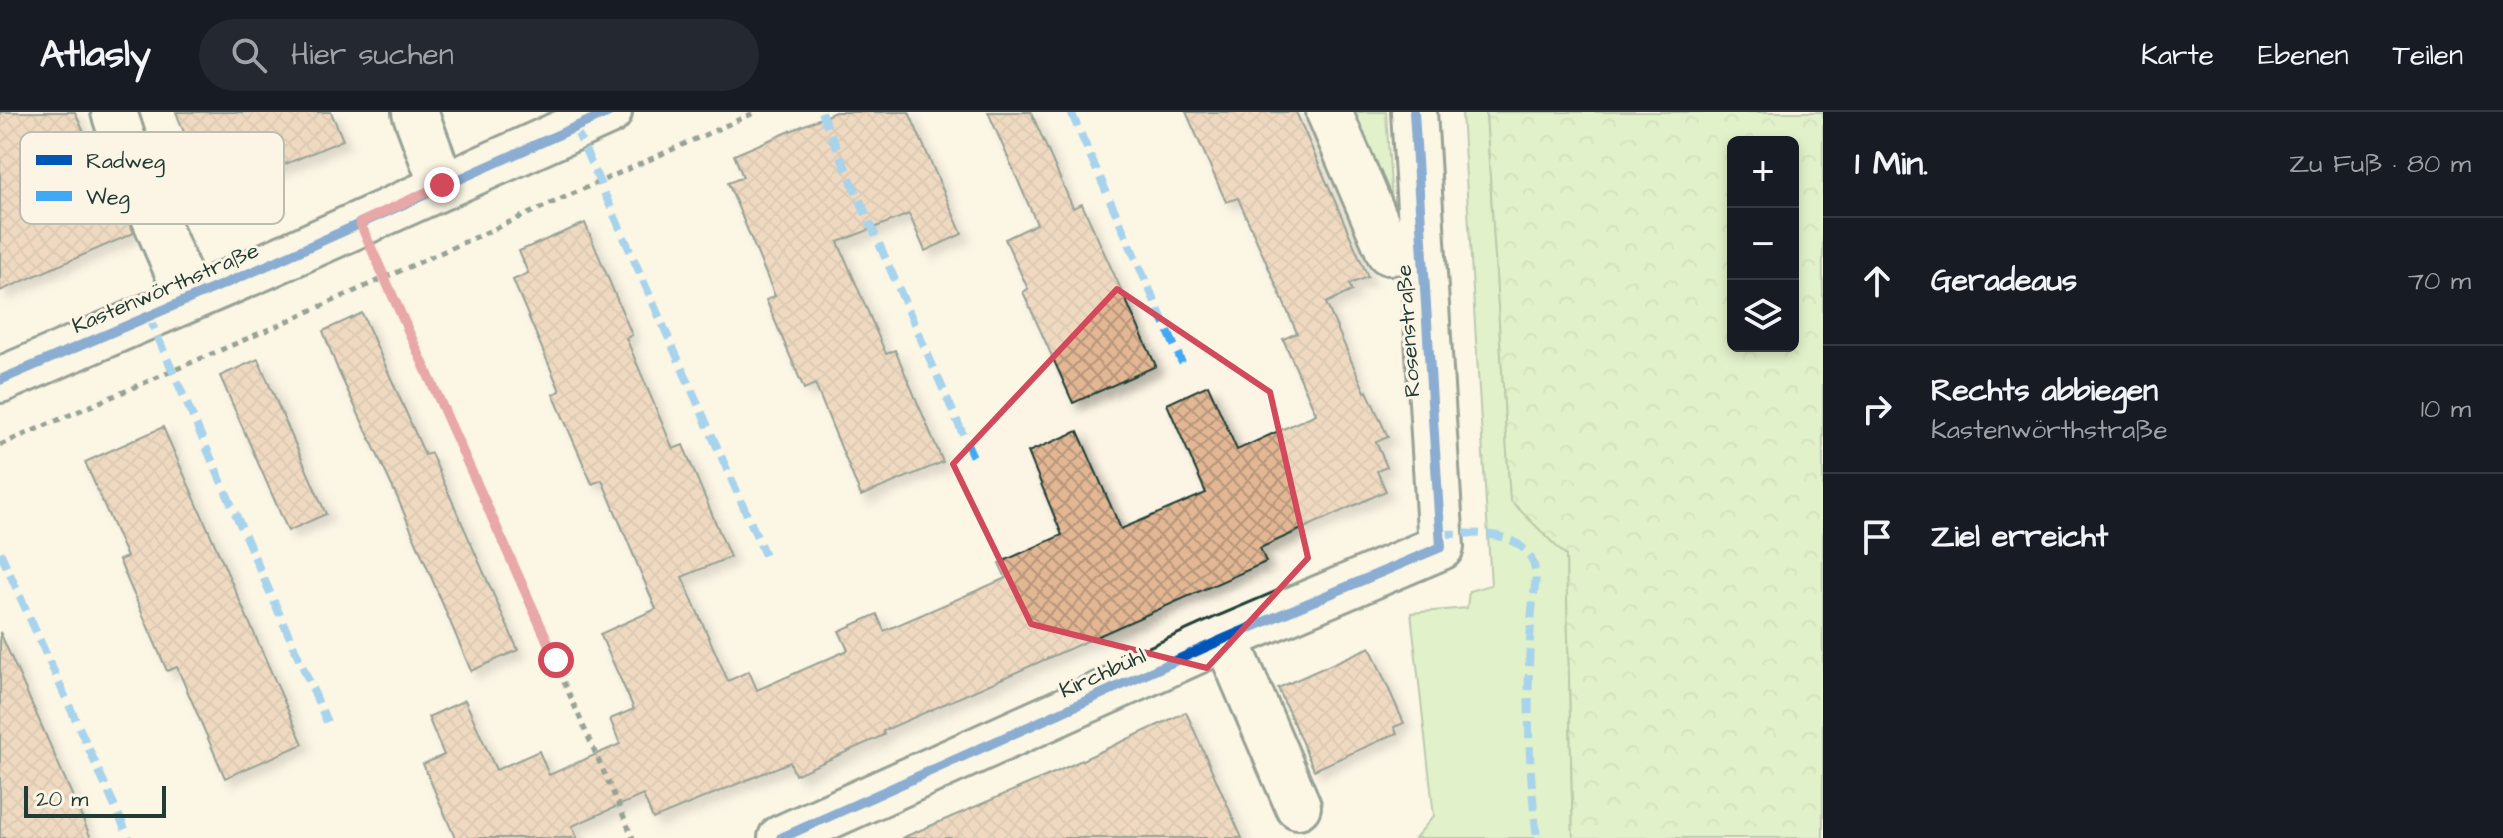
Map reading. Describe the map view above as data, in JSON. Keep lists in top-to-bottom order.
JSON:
{
  "streets": {
    "street": ["Kastenwörthstraße", "Rosenstraße", "Kirchbühl"]
  },
  "crossings": [
    ["Rosenstraße", "Kirchbühl"]
  ],
  "legend": ["Radweg", "Weg"],
  "scale_bar": "20 m",
  "page": {
    "header": "Atlasly",
    "search": "Hier suchen",
    "nav": ["Karte", "Ebenen", "Teilen"],
    "heading": ["1 Min.", "Zu Fuß · 80 m"],
    "map_buttons": ["+", "−"],
    "list": [
      ["Geradeaus", "70 m"],
      ["Rechts abbiegen", "Kastenwörthstraße", "10 m"],
      "Ziel erreicht"
    ],
    "scale": "20 m"
  }
}
